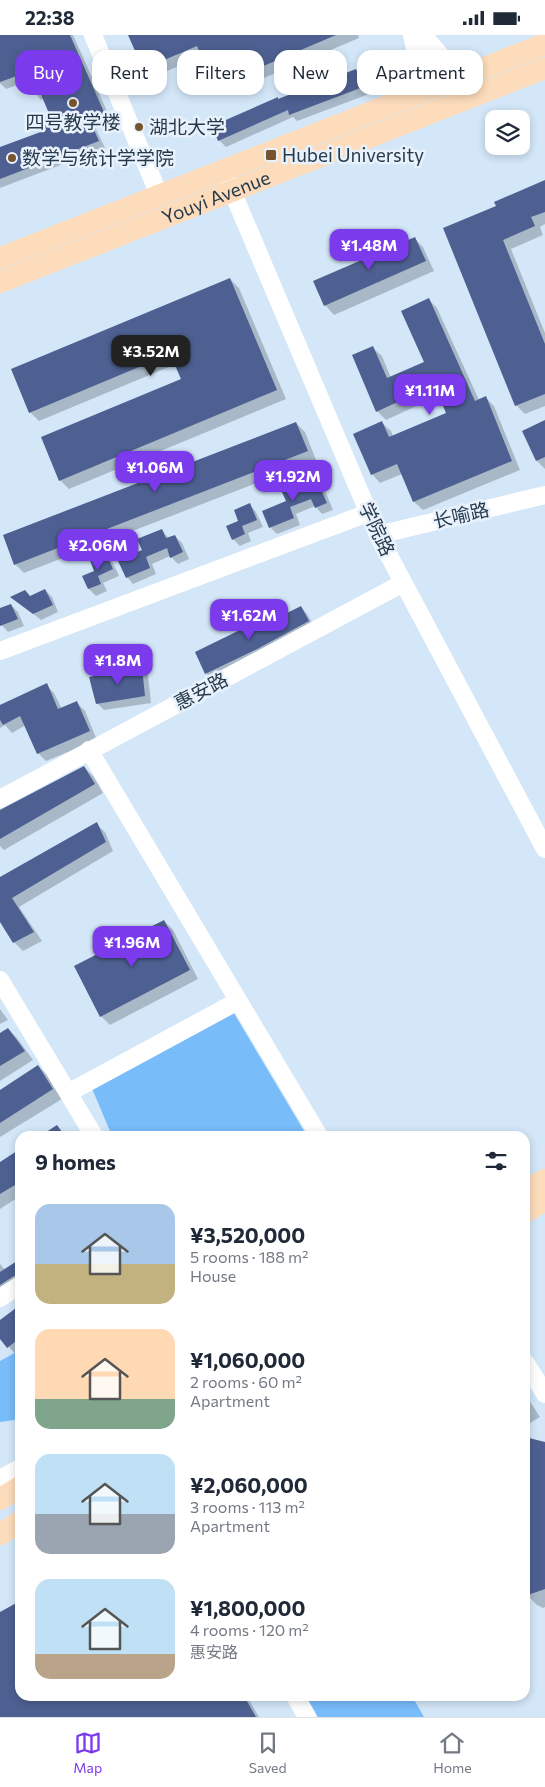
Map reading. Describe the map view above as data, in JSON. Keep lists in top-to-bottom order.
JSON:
{
  "streets": {
    "main road": ["Youyi Avenue"],
    "street": ["长喻路", "学院路", "惠安路"]
  },
  "crossings": [
    ["Youyi Avenue", "学院路"],
    ["长喻路", "学院路"],
    ["学院路", "惠安路"]
  ],
  "places": {
    "other": ["四号教学楼", "湖北大学", "数学与统计学学院"],
    "transit": ["Hubei University"]
  },
  "page": {
    "status": "22:38",
    "chip": [
      "Buy",
      "Rent",
      "Filters",
      "New",
      "Apartment"
    ],
    "price": [
      "¥1.48M",
      "¥3.52M",
      "¥1.11M",
      "¥1.06M",
      "¥1.92M",
      "¥2.06M",
      "¥1.62M",
      "¥1.8M",
      "¥1.96M"
    ],
    "heading": "9 homes",
    "list": [
      {
        "name": "¥3,520,000",
        "note": "5 rooms · 188 m² · House"
      },
      {
        "name": "¥1,060,000",
        "note": "2 rooms · 60 m² · Apartment"
      },
      {
        "name": "¥2,060,000",
        "note": "3 rooms · 113 m² · Apartment"
      },
      {
        "name": "¥1,800,000",
        "note": "4 rooms · 120 m² · 惠安路"
      }
    ],
    "tabs": ["Map", "Saved", "Home"]
  }
}
